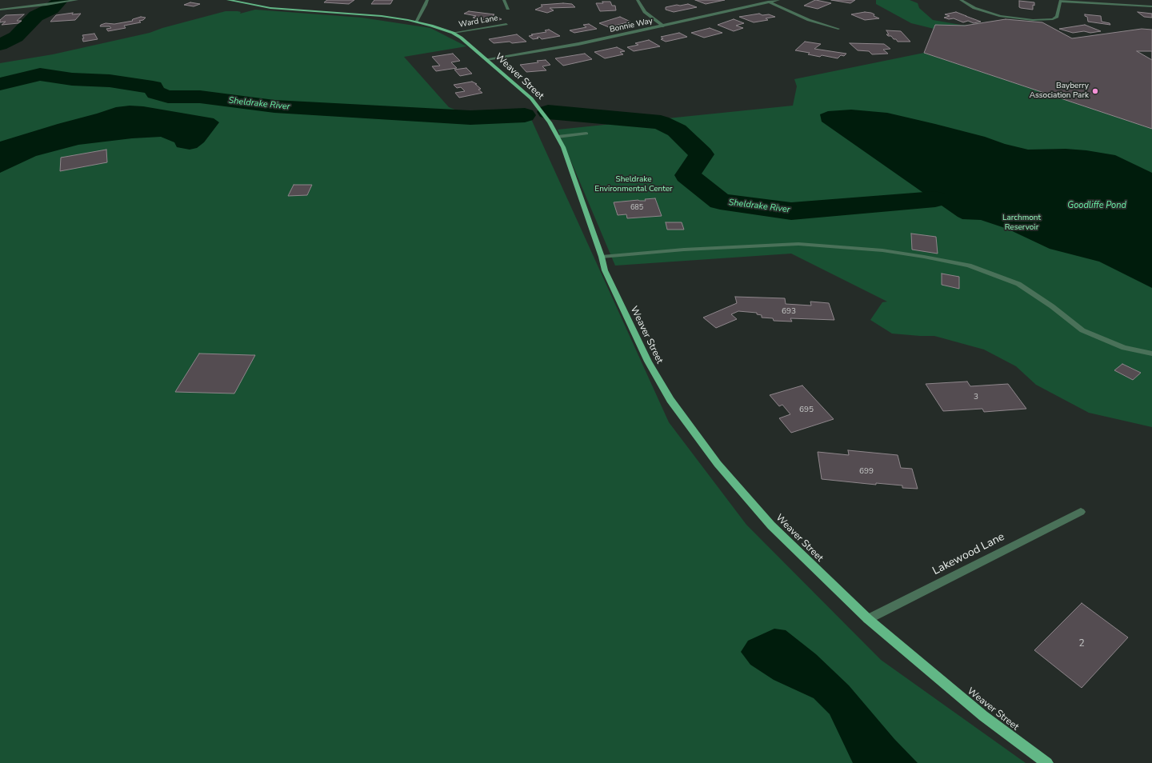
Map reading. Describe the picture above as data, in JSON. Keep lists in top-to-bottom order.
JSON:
{
  "streets": {
    "main road": ["Weaver Street"],
    "street": ["Ward Lane", "Bonnie Way", "Lakewood Lane"]
  },
  "crossings": [
    ["Ward Lane", "Weaver Street"],
    ["Bonnie Way", "Weaver Street"],
    ["Weaver Street", "Lakewood Lane"]
  ],
  "water": ["Sheldrake River", "Goodliffe Pond"],
  "parks": ["Sheldrake Environmental Center", "Larchmont Reservoir"],
  "places": ["Bayberry Association Park"],
  "house_numbers": [
    "685",
    "693",
    "3",
    "695",
    "699",
    "2"
  ]
}
